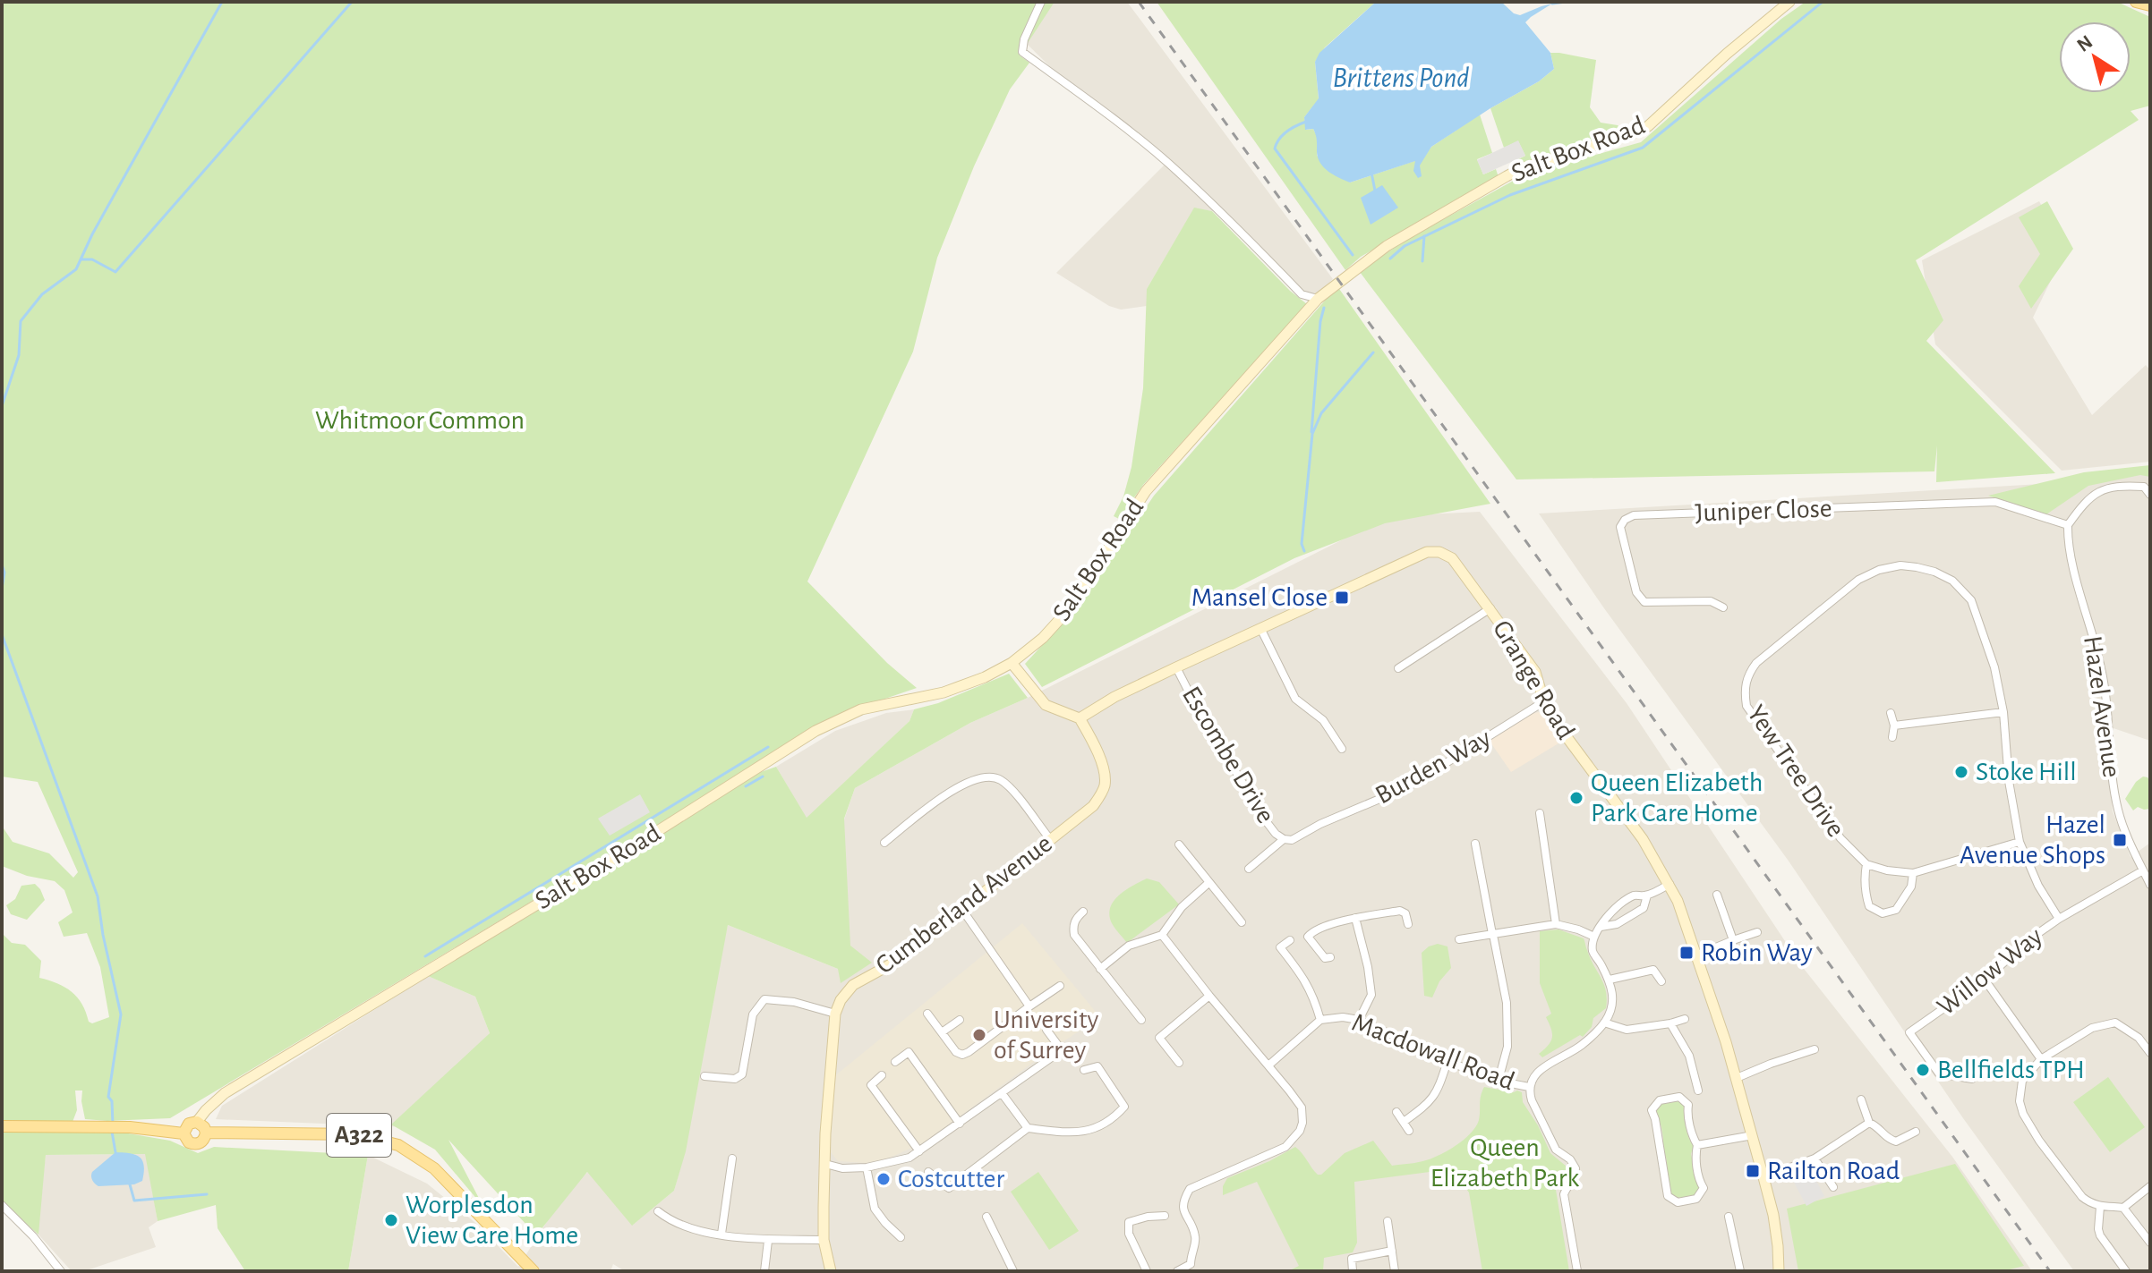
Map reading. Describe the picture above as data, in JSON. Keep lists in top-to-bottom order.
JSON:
{
  "streets": {
    "main road": ["A322"],
    "street": [
      "Salt Box Road",
      "Juniper Close",
      "Grange Road",
      "Hazel Avenue",
      "Escombe Drive",
      "Burden Way",
      "Yew Tree Drive",
      "Cumberland Avenue",
      "Willow Way",
      "Macdowall Road"
    ]
  },
  "crossings": [
    ["Salt Box Road", "A322"],
    ["Juniper Close", "Hazel Avenue"],
    ["Grange Road", "Escombe Drive"],
    ["Grange Road", "Burden Way"],
    ["Grange Road", "Cumberland Avenue"],
    ["Hazel Avenue", "Willow Way"],
    ["Escombe Drive", "Burden Way"],
    ["Yew Tree Drive", "Willow Way"]
  ],
  "water": ["Brittens Pond"],
  "parks": ["Whitmoor Common", "Queen Elizabeth Park"],
  "places": {
    "transit": [
      "Mansel Close",
      "Hazel Avenue Shops",
      "Robin Way",
      "Railton Road"
    ],
    "other": [
      "Stoke Hill",
      "Queen Elizabeth Park Care Home",
      "University of Surrey",
      "Bellfields TPH",
      "Costcutter",
      "Worplesdon View Care Home"
    ]
  },
  "north": "top left"
}
